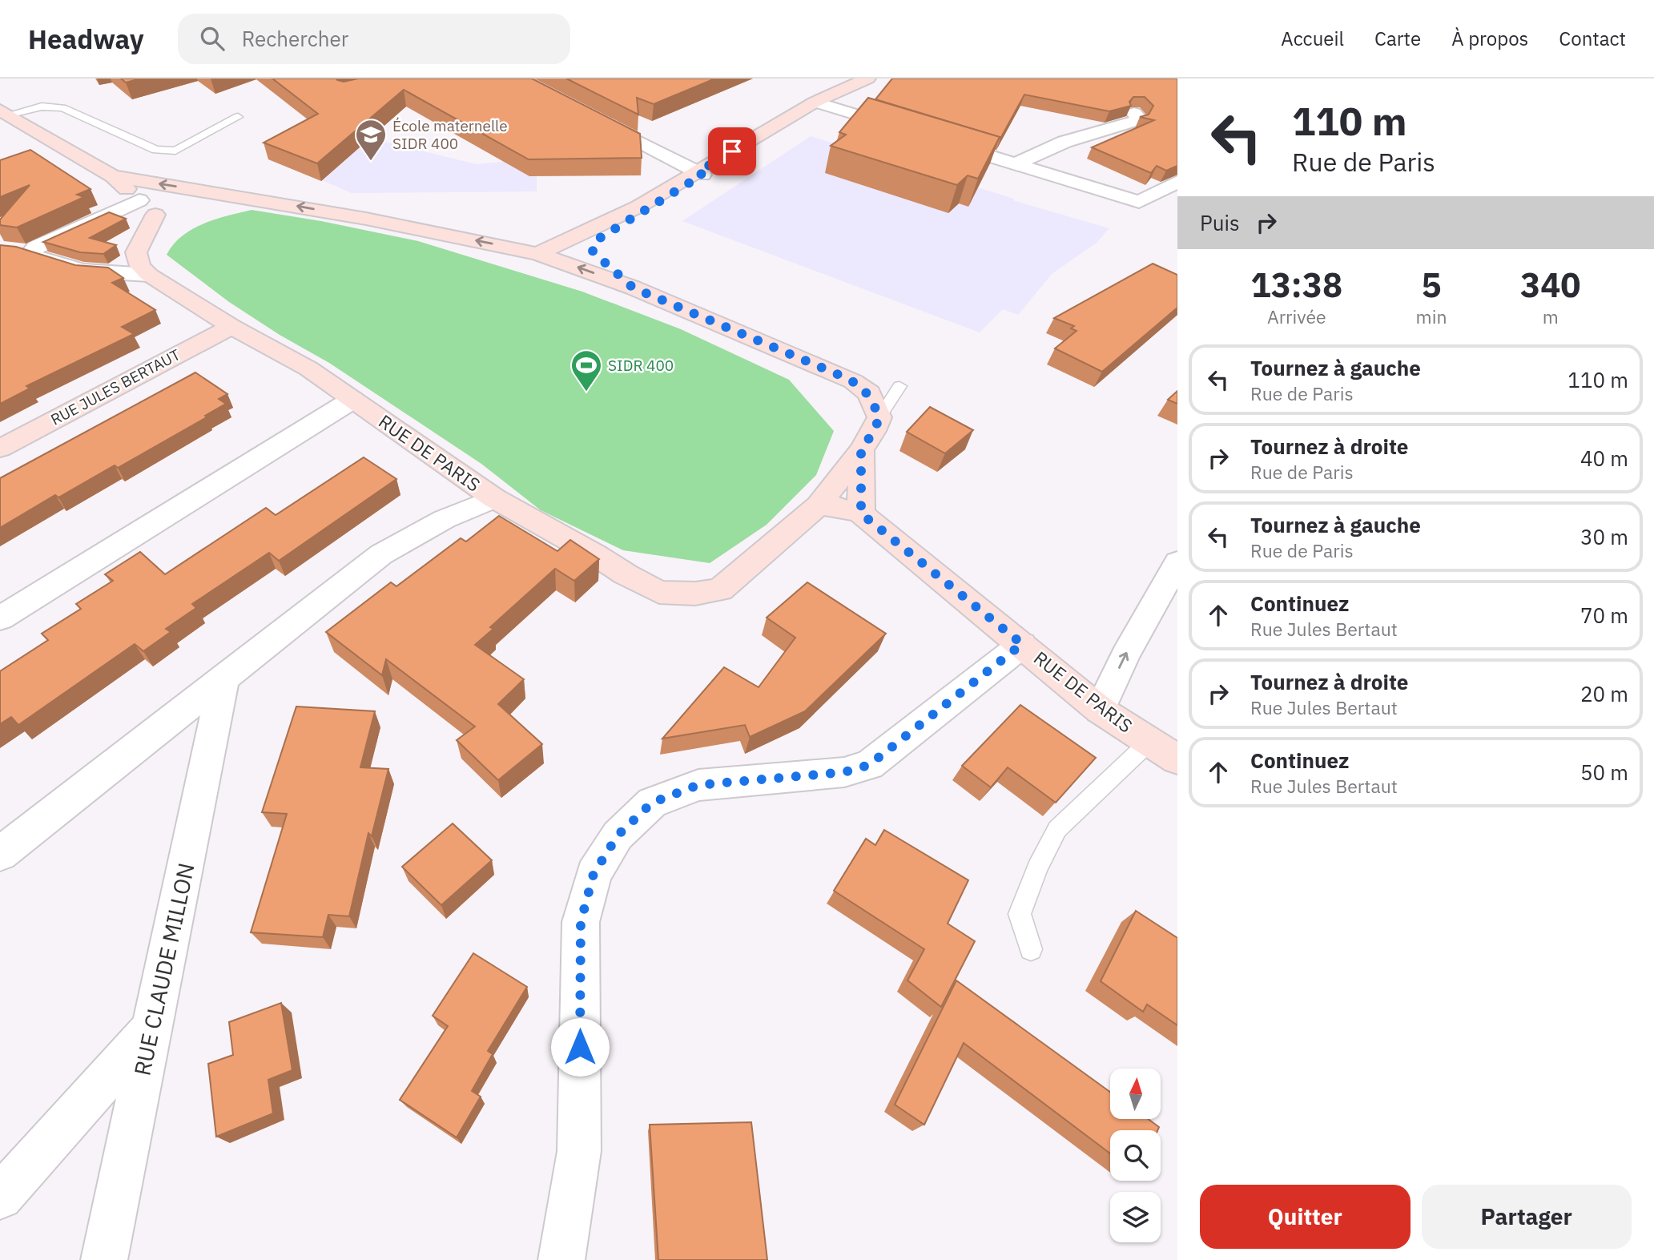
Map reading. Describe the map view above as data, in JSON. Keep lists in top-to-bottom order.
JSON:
{
  "streets": {
    "street": ["RUE JULES BERTAUT", "RUE DE PARIS", "RUE CLAUDE MILLON"]
  },
  "crossings": [
    ["RUE JULES BERTAUT", "RUE DE PARIS"]
  ],
  "places": {
    "school or university": ["École maternelle SIDR 400"],
    "sports": ["SIDR 400"]
  },
  "north": "top",
  "page": {
    "header": "Headway",
    "search": "Rechercher",
    "nav": [
      "Accueil",
      "Carte",
      "À propos",
      "Contact"
    ],
    "turn": ["110 m", "Rue de Paris"],
    "then": "Puis",
    "eta": [
      "13:38",
      "Arrivée",
      "5",
      "min",
      "340",
      "m"
    ],
    "list": [
      {
        "name": "Tournez à gauche",
        "note": "Rue de Paris",
        "value": "110 m"
      },
      {
        "name": "Tournez à droite",
        "note": "Rue de Paris",
        "value": "40 m"
      },
      {
        "name": "Tournez à gauche",
        "note": "Rue de Paris",
        "value": "30 m"
      },
      {
        "name": "Continuez",
        "note": "Rue Jules Bertaut",
        "value": "70 m"
      },
      {
        "name": "Tournez à droite",
        "note": "Rue Jules Bertaut",
        "value": "20 m"
      },
      {
        "name": "Continuez",
        "note": "Rue Jules Bertaut",
        "value": "50 m"
      }
    ],
    "buttons": ["Quitter", "Partager"]
  }
}
